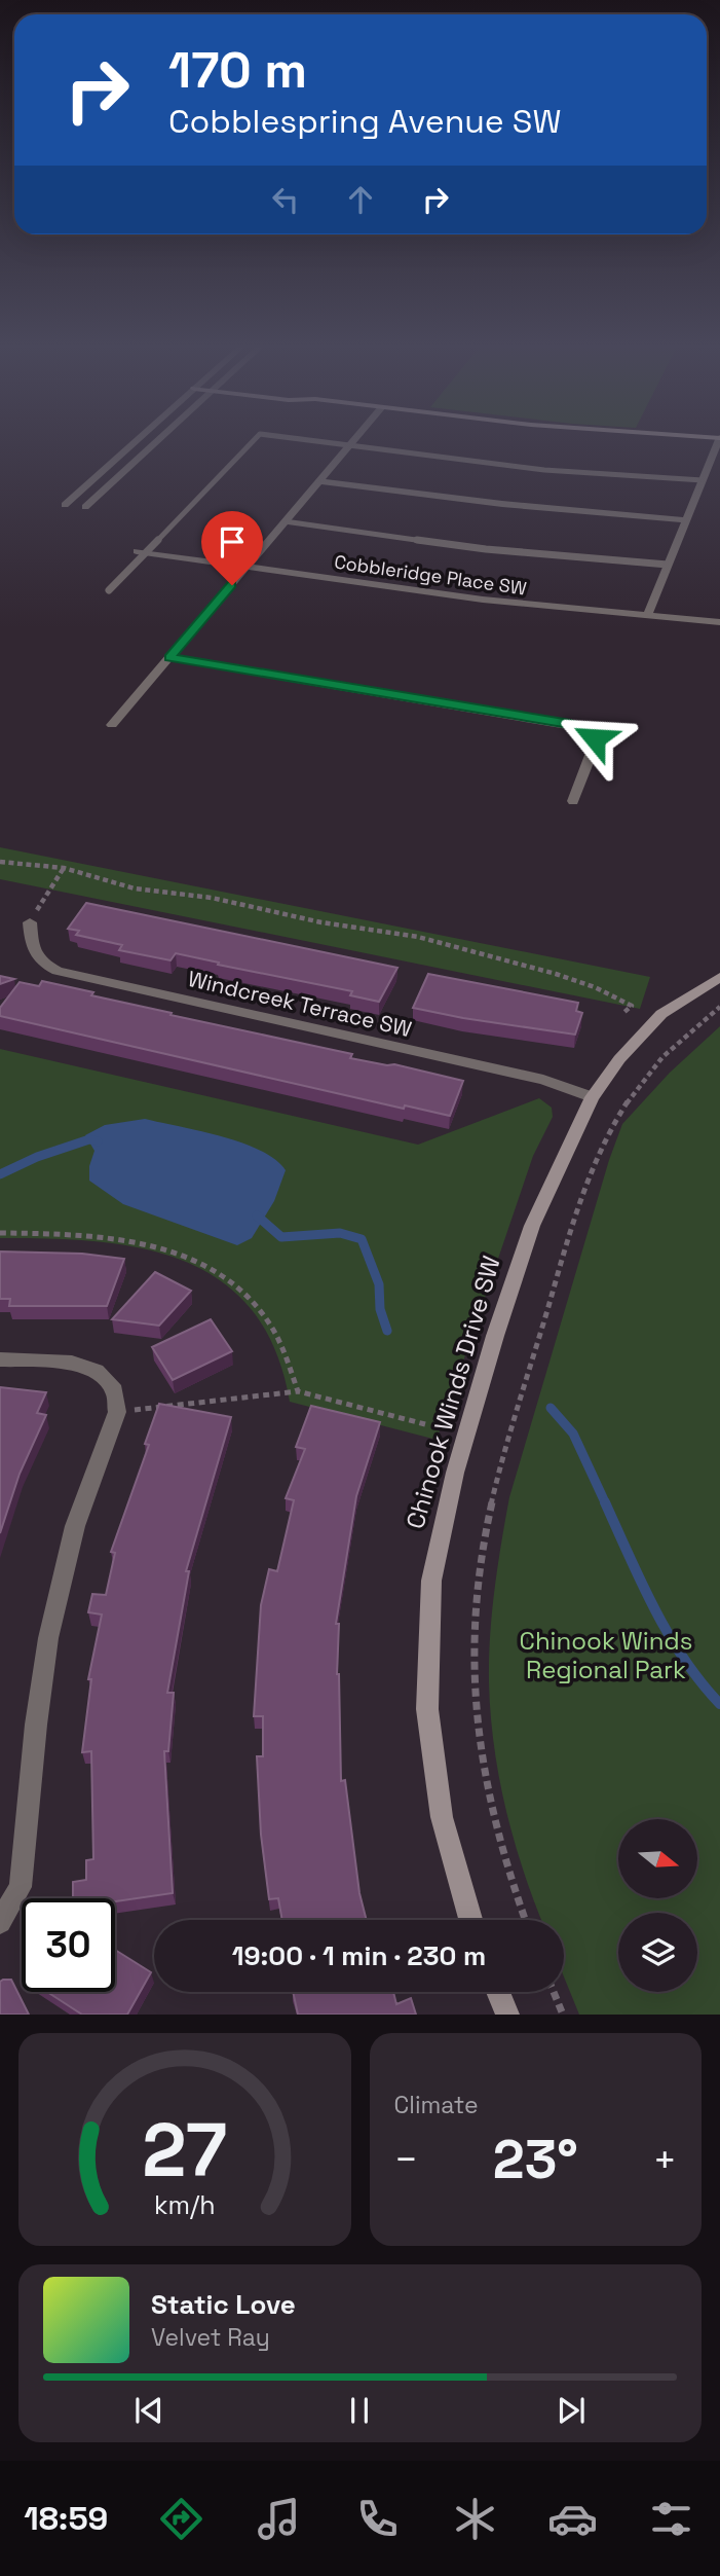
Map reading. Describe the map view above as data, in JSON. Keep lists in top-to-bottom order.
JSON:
{
  "streets": {
    "street": ["Cobbleridge Place SW", "Windcreek Terrace SW", "Chinook Winds Drive SW"]
  },
  "crossings": [
    ["Windcreek Terrace SW", "Chinook Winds Drive SW"]
  ],
  "parks": ["Chinook Winds Regional Park"],
  "north": "right",
  "page": {
    "turn": ["170 m", "Cobblespring Avenue SW"],
    "limit": "30",
    "trip": "19:00 · 1 min · 230 m",
    "tile": "Climate",
    "heat": ["−", "23°", "+"],
    "song": ["Static Love", "Velvet Ray"],
    "tabs": "18:59",
    "gauge": ["27", "km/h"]
  }
}
